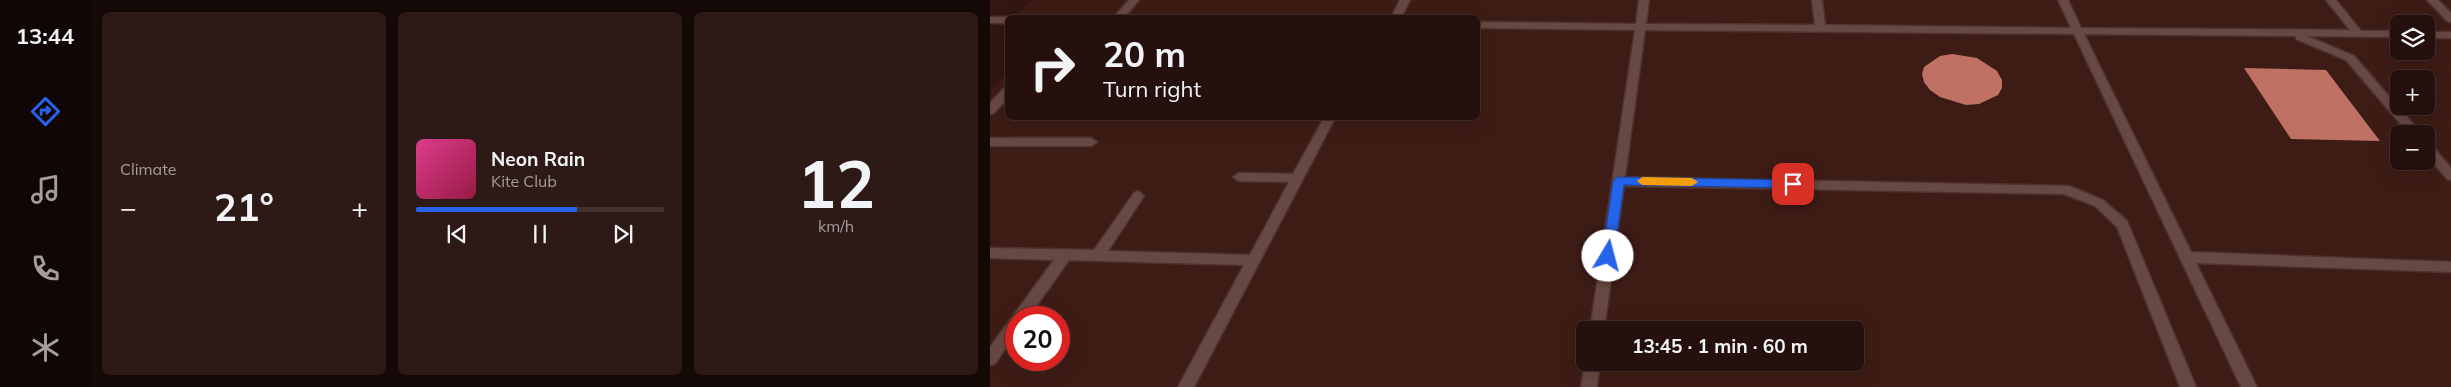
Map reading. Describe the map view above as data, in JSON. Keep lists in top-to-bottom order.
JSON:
{
  "page": {
    "tabs": "13:44",
    "tile": [
      "Climate",
      ["12", "km/h"]
    ],
    "map_buttons": ["+", "−"],
    "turn": ["20 m", "Turn right"],
    "song": ["Neon Rain", "Kite Club"],
    "heat": ["−", "21°", "+"],
    "limit": "20",
    "trip": "13:45 · 1 min · 60 m"
  }
}
